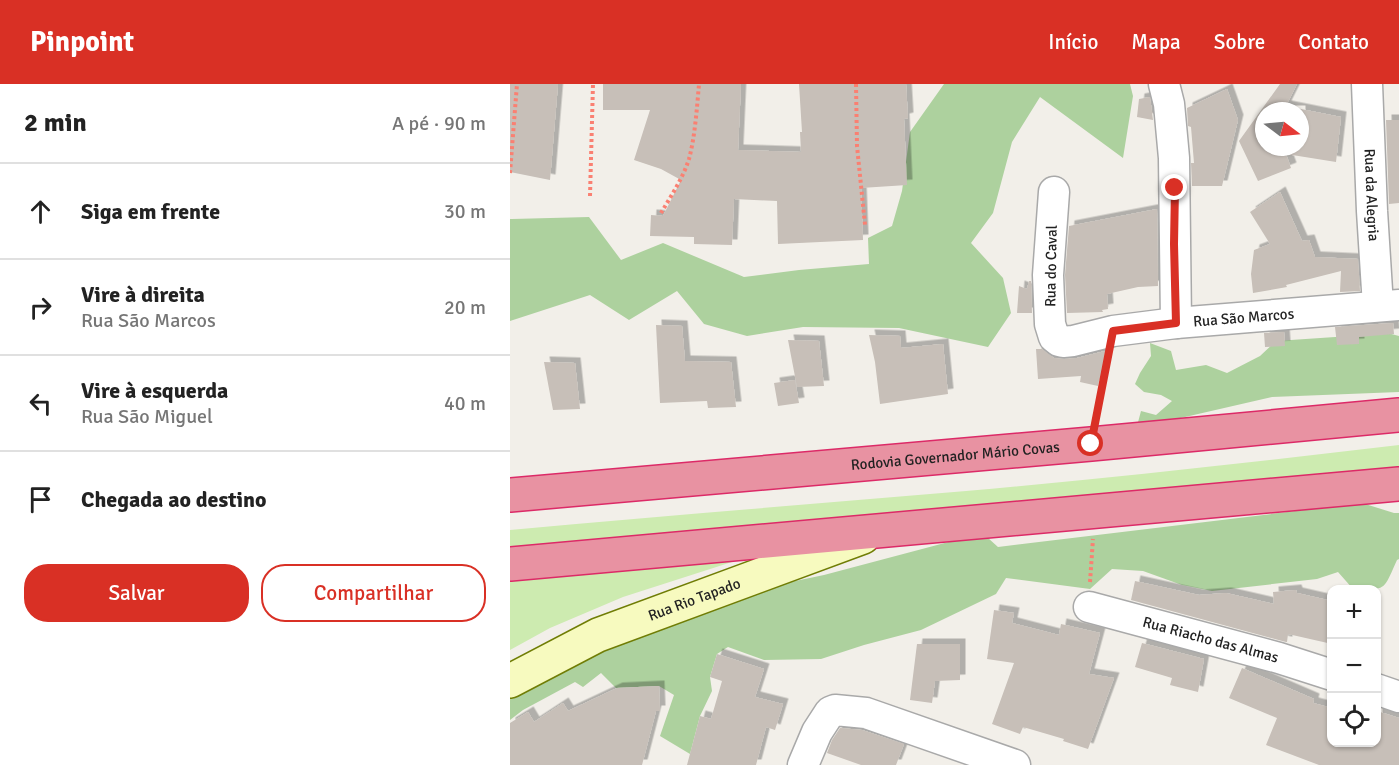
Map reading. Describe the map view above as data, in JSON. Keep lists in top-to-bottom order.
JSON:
{
  "streets": {
    "highway": ["Rodovia Governador Mário Covas"],
    "main road": ["Rua Rio Tapado"],
    "street": [
      "Rua da Alegria",
      "Rua do Caval",
      "Rua São Marcos",
      "Rua Riacho das Almas"
    ]
  },
  "crossings": [
    ["Rua da Alegria", "Rua São Marcos"],
    ["Rua do Caval", "Rua São Marcos"]
  ],
  "north": "right",
  "page": {
    "header": "Pinpoint",
    "nav": [
      "Início",
      "Mapa",
      "Sobre",
      "Contato"
    ],
    "heading": ["2 min", "A pé · 90 m"],
    "list": [
      ["Siga em frente", "30 m"],
      ["Vire à direita", "Rua São Marcos", "20 m"],
      ["Vire à esquerda", "Rua São Miguel", "40 m"],
      "Chegada ao destino"
    ],
    "buttons": ["Salvar", "Compartilhar"],
    "map_buttons": ["+", "−"]
  }
}
